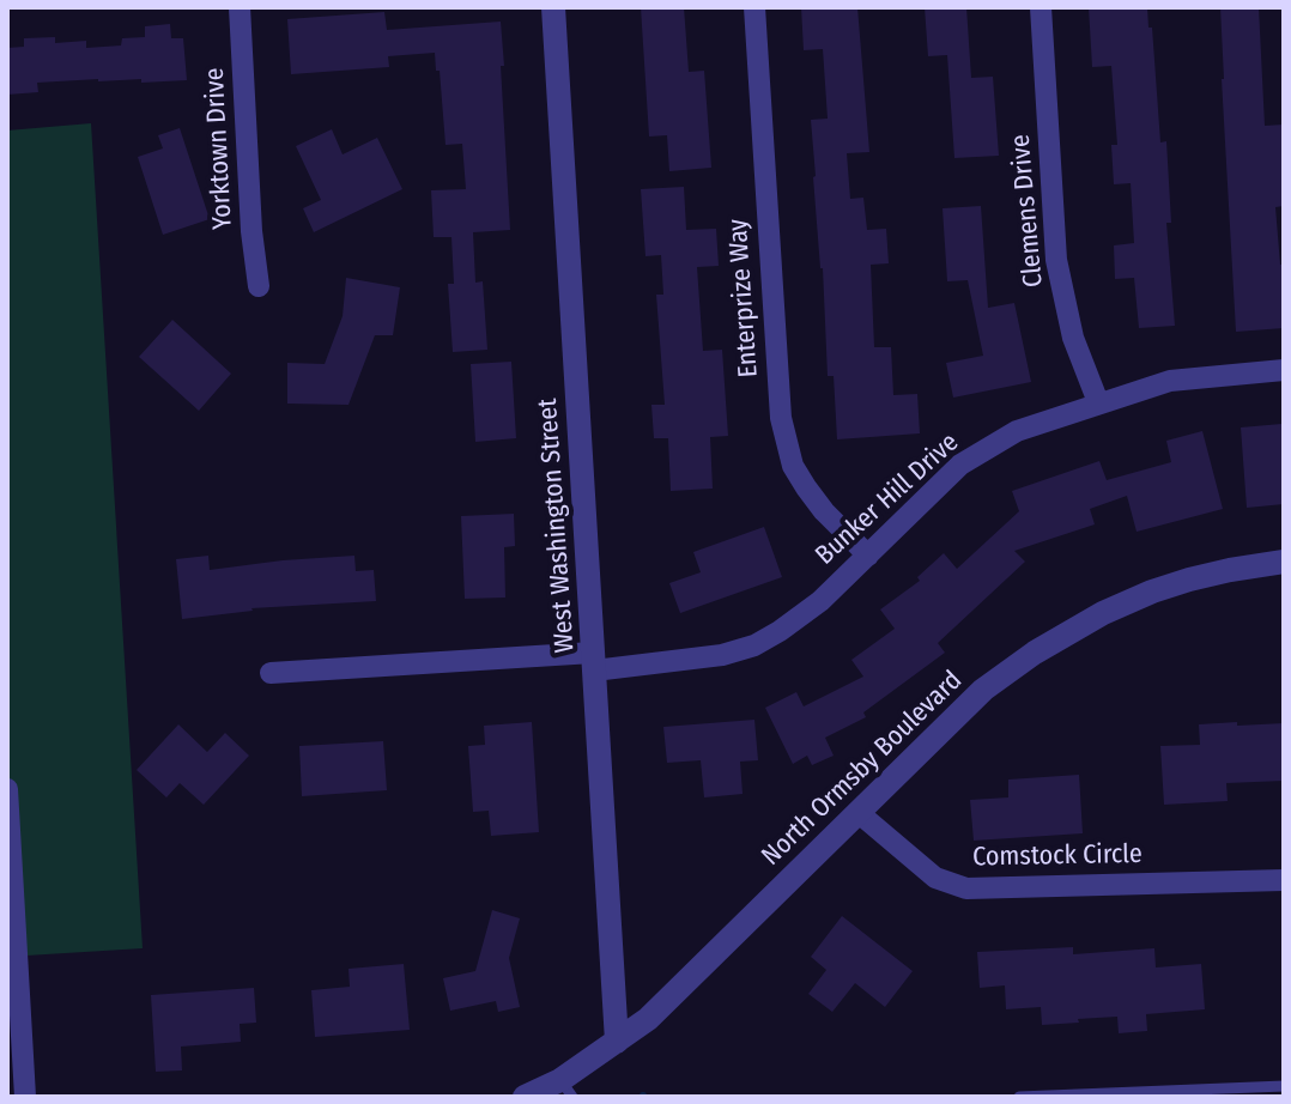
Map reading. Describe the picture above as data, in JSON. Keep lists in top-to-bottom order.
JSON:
{
  "streets": {
    "street": [
      "Yorktown Drive",
      "Clemens Drive",
      "Enterprize Way",
      "Bunker Hill Drive",
      "West Washington Street",
      "North Ormsby Boulevard",
      "Comstock Circle"
    ]
  },
  "crossings": [
    ["Clemens Drive", "Bunker Hill Drive"],
    ["Enterprize Way", "Bunker Hill Drive"],
    ["Bunker Hill Drive", "West Washington Street"],
    ["West Washington Street", "North Ormsby Boulevard"],
    ["North Ormsby Boulevard", "Comstock Circle"]
  ]
}
